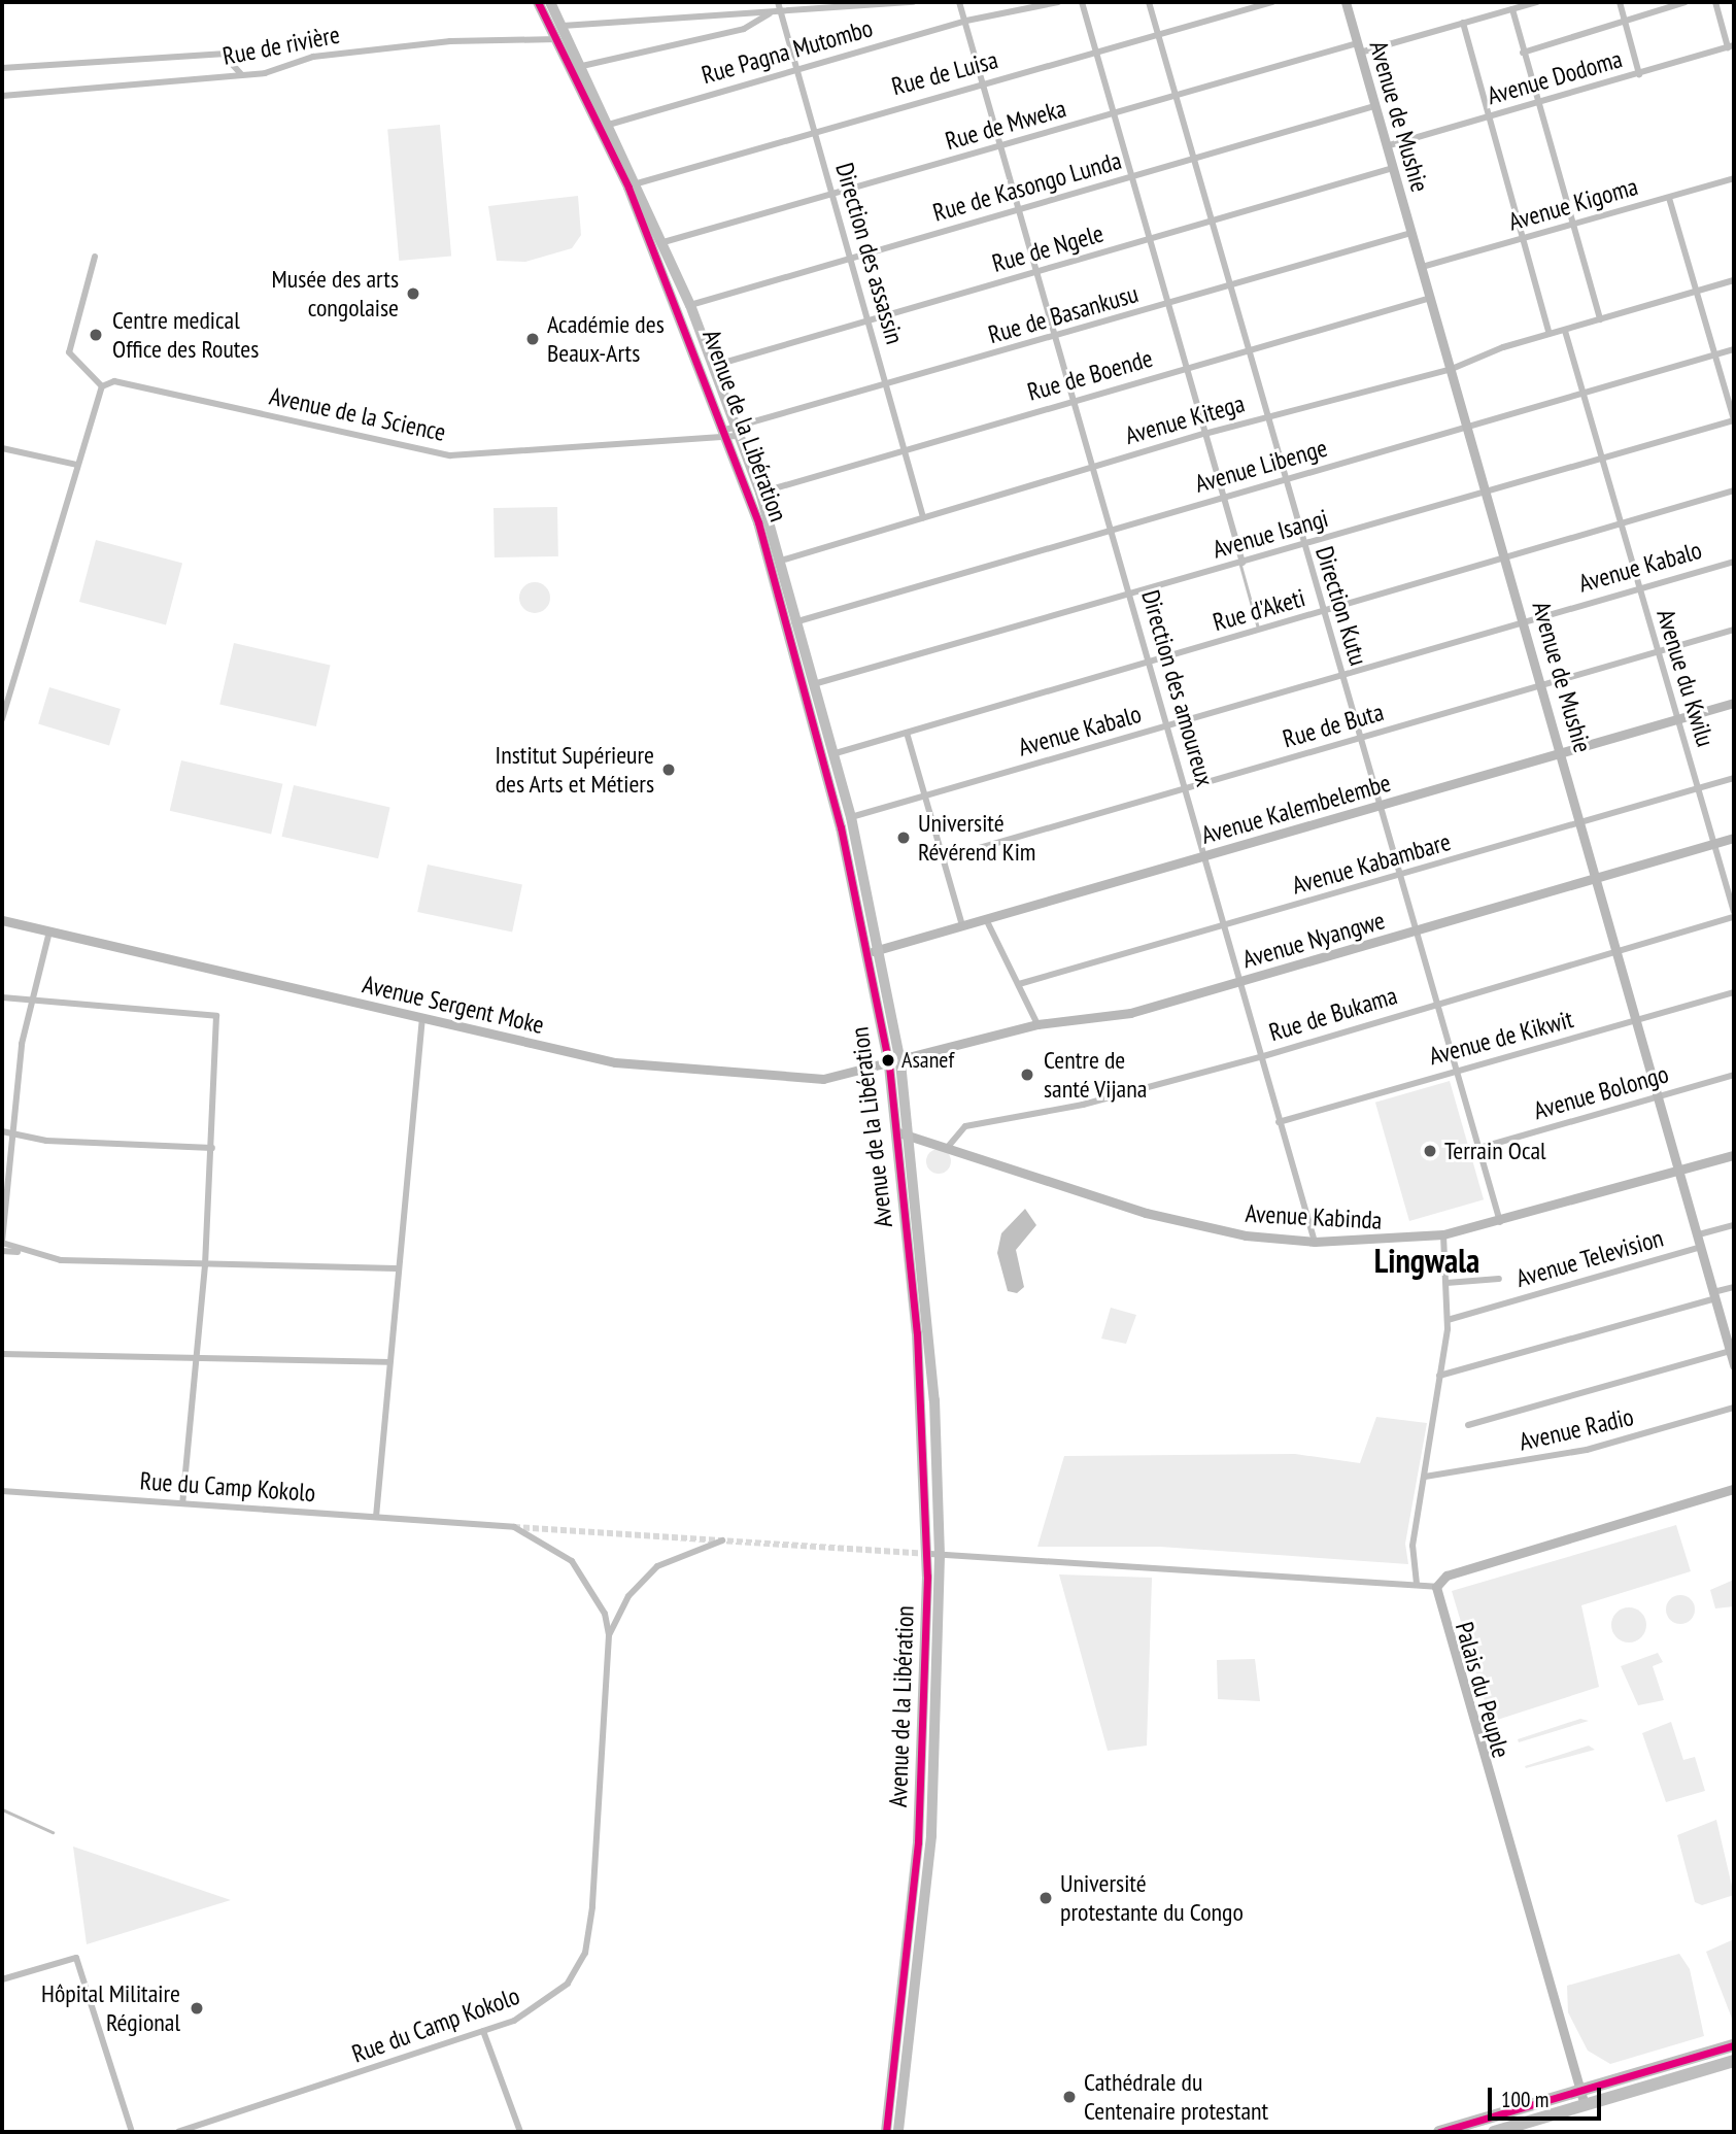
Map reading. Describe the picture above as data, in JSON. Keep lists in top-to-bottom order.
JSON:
{
  "streets": {
    "main road": ["Avenue de la Libération"],
    "street": [
      "Rue de rivière",
      "Rue Pagna Mutombo",
      "Rue de Luisa",
      "Avenue Dodoma",
      "Avenue de Mushie",
      "Rue de Mweka",
      "Rue de Kasongo Lunda",
      "Avenue Kigoma",
      "Rue de Ngele",
      "Direction des assassin",
      "Rue de Basankusu",
      "Rue de Boende",
      "Avenue de la Science",
      "Avenue Kitega",
      "Avenue Libenge",
      "Avenue Isangi",
      "Avenue Kabalo",
      "Direction Kutu",
      "Rue d'Aketi",
      "Avenue du Kwilu",
      "Direction des amoureux",
      "Rue de Buta",
      "Avenue Kalembelembe",
      "Avenue Kabambare",
      "Avenue Nyangwe",
      "Avenue Sergent Moke",
      "Rue de Bukama",
      "Avenue de Kikwit",
      "Avenue Bolongo",
      "Avenue Kabinda",
      "Avenue Television",
      "Avenue Radio",
      "Rue du Camp Kokolo",
      "Palais du Peuple"
    ]
  },
  "crossings": [
    ["Rue de rivière", "Avenue de la Libération"],
    ["Rue Pagna Mutombo", "Direction des assassin"],
    ["Rue Pagna Mutombo", "Avenue de la Libération"],
    ["Rue Pagna Mutombo", "Direction des amoureux"],
    ["Rue de Luisa", "Direction des assassin"],
    ["Rue de Luisa", "Avenue de la Libération"],
    ["Rue de Luisa", "Direction Kutu"],
    ["Rue de Luisa", "Direction des amoureux"],
    ["Avenue Dodoma", "Avenue de Mushie"],
    ["Avenue de Mushie", "Rue de Mweka"],
    ["Avenue de Mushie", "Rue de Kasongo Lunda"],
    ["Avenue de Mushie", "Avenue Kigoma"],
    ["Avenue de Mushie", "Rue de Ngele"],
    ["Avenue de Mushie", "Rue de Basankusu"],
    ["Avenue de Mushie", "Rue de Boende"],
    ["Avenue de Mushie", "Avenue Kitega"],
    ["Avenue de Mushie", "Avenue Libenge"],
    ["Avenue de Mushie", "Avenue Isangi"],
    ["Avenue de Mushie", "Avenue Kabalo"],
    ["Avenue de Mushie", "Rue d'Aketi"],
    ["Avenue de Mushie", "Rue de Buta"],
    ["Avenue de Mushie", "Avenue Kalembelembe"],
    ["Avenue de Mushie", "Avenue Kabambare"],
    ["Avenue de Mushie", "Avenue Nyangwe"],
    ["Avenue de Mushie", "Rue de Bukama"],
    ["Avenue de Mushie", "Avenue de Kikwit"],
    ["Avenue de Mushie", "Avenue Bolongo"],
    ["Avenue de Mushie", "Avenue Kabinda"],
    ["Avenue de Mushie", "Avenue Television"],
    ["Rue de Mweka", "Direction des assassin"],
    ["Rue de Mweka", "Avenue de la Libération"],
    ["Rue de Mweka", "Direction Kutu"],
    ["Rue de Mweka", "Direction des amoureux"],
    ["Rue de Kasongo Lunda", "Direction des assassin"],
    ["Rue de Kasongo Lunda", "Avenue de la Libération"],
    ["Rue de Kasongo Lunda", "Direction Kutu"],
    ["Rue de Kasongo Lunda", "Direction des amoureux"],
    ["Rue de Ngele", "Direction des assassin"],
    ["Rue de Ngele", "Avenue de la Libération"],
    ["Rue de Ngele", "Direction Kutu"],
    ["Rue de Ngele", "Direction des amoureux"],
    ["Direction des assassin", "Rue de Basankusu"],
    ["Direction des assassin", "Rue de Boende"],
    ["Direction des assassin", "Avenue Kitega"],
    ["Rue de Basankusu", "Avenue de la Science"],
    ["Rue de Basankusu", "Avenue de la Libération"],
    ["Rue de Basankusu", "Direction Kutu"],
    ["Rue de Basankusu", "Direction des amoureux"],
    ["Rue de Boende", "Avenue de la Libération"],
    ["Rue de Boende", "Direction Kutu"],
    ["Rue de Boende", "Direction des amoureux"],
    ["Avenue de la Science", "Avenue de la Libération"],
    ["Avenue Kitega", "Avenue de la Libération"],
    ["Avenue Kitega", "Direction Kutu"],
    ["Avenue Kitega", "Avenue du Kwilu"],
    ["Avenue Kitega", "Direction des amoureux"],
    ["Avenue de la Libération", "Avenue Libenge"],
    ["Avenue de la Libération", "Avenue Isangi"],
    ["Avenue de la Libération", "Avenue Kabalo"],
    ["Avenue de la Libération", "Rue d'Aketi"],
    ["Avenue de la Libération", "Avenue Kalembelembe"],
    ["Avenue de la Libération", "Avenue Nyangwe"],
    ["Avenue de la Libération", "Avenue Sergent Moke"],
    ["Avenue de la Libération", "Avenue Kabinda"],
    ["Avenue Libenge", "Direction Kutu"],
    ["Avenue Libenge", "Avenue du Kwilu"],
    ["Avenue Libenge", "Direction des amoureux"],
    ["Avenue Isangi", "Direction Kutu"],
    ["Avenue Isangi", "Avenue du Kwilu"],
    ["Avenue Isangi", "Direction des amoureux"],
    ["Avenue Kabalo", "Direction Kutu"],
    ["Avenue Kabalo", "Avenue du Kwilu"],
    ["Avenue Kabalo", "Direction des amoureux"],
    ["Direction Kutu", "Rue d'Aketi"],
    ["Direction Kutu", "Rue de Buta"],
    ["Direction Kutu", "Avenue Kalembelembe"],
    ["Direction Kutu", "Avenue Kabambare"],
    ["Direction Kutu", "Avenue Nyangwe"],
    ["Direction Kutu", "Rue de Bukama"],
    ["Direction Kutu", "Avenue de Kikwit"],
    ["Direction Kutu", "Avenue Bolongo"],
    ["Direction Kutu", "Avenue Kabinda"],
    ["Rue d'Aketi", "Avenue du Kwilu"],
    ["Rue d'Aketi", "Direction des amoureux"],
    ["Avenue du Kwilu", "Rue de Buta"],
    ["Avenue du Kwilu", "Avenue Kalembelembe"],
    ["Avenue du Kwilu", "Avenue Kabambare"],
    ["Avenue du Kwilu", "Avenue Nyangwe"],
    ["Avenue du Kwilu", "Rue de Bukama"],
    ["Direction des amoureux", "Rue de Buta"],
    ["Direction des amoureux", "Avenue Kalembelembe"],
    ["Direction des amoureux", "Avenue Kabambare"],
    ["Direction des amoureux", "Avenue Nyangwe"],
    ["Direction des amoureux", "Rue de Bukama"],
    ["Direction des amoureux", "Avenue de Kikwit"],
    ["Direction des amoureux", "Avenue Kabinda"],
    ["Avenue Nyangwe", "Avenue Sergent Moke"],
    ["Rue de Bukama", "Avenue Kabinda"]
  ],
  "districts": ["Lingwala"],
  "places": [
    "Musée des arts congolaise",
    "Centre medical Office des Routes",
    "Académie des Beaux-Arts",
    "Institut Supérieure des Arts et Métiers",
    "Université Révérend Kim",
    "Asanef",
    "Centre de santé Vijana",
    "Terrain Ocal",
    "Université protestante du Congo",
    "Hôpital Militaire Régional",
    "Cathédrale du Centenaire protestant"
  ],
  "scale_bar": "100 m"
}
